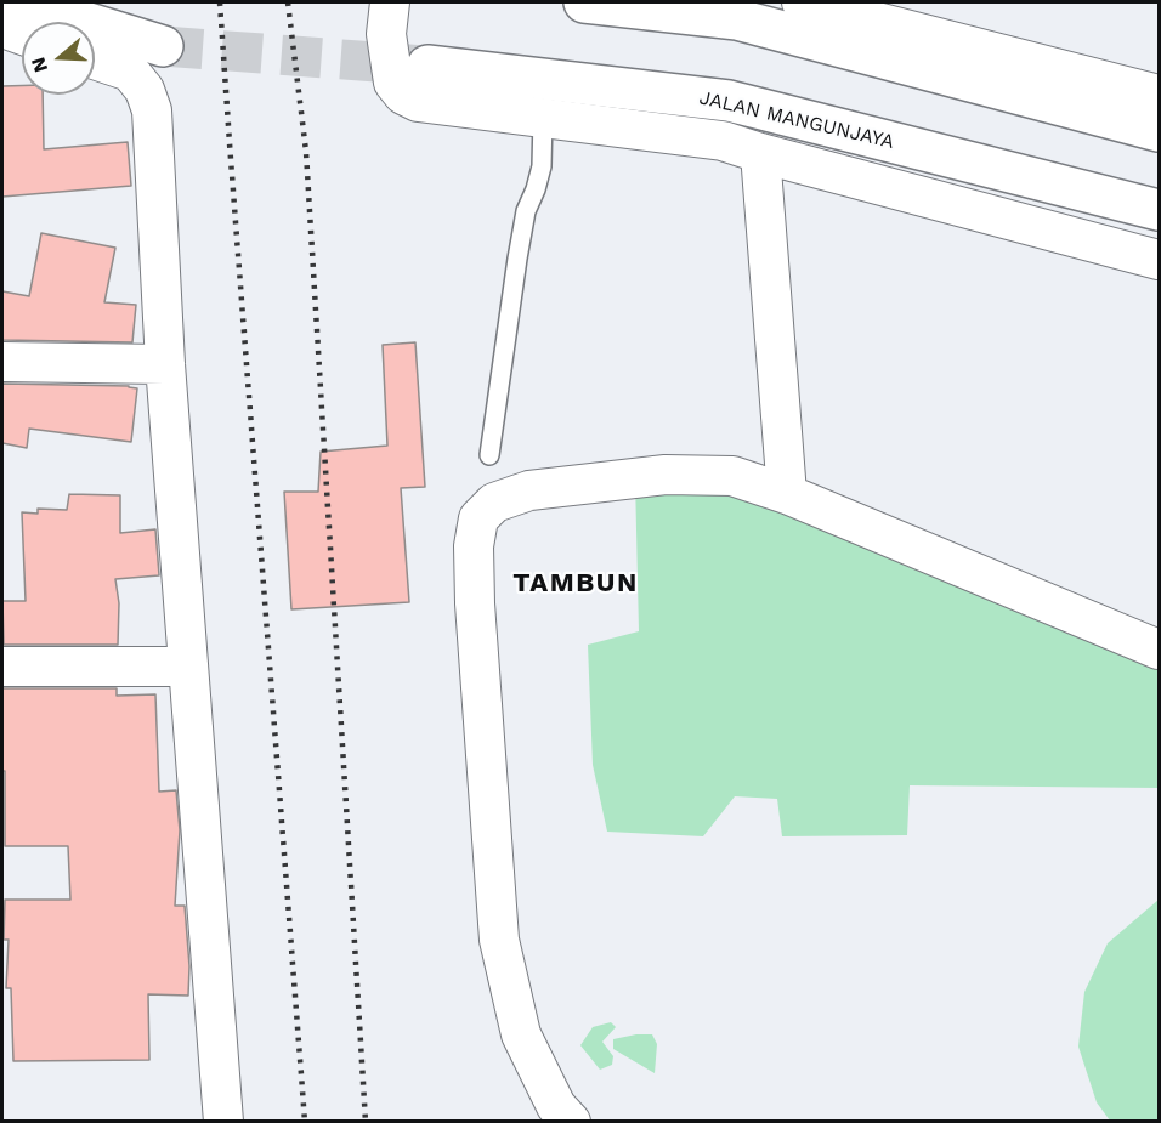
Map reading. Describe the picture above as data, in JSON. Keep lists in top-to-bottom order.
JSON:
{
  "streets": {
    "main road": ["JALAN MANGUNJAYA"]
  },
  "districts": ["TAMBUN"],
  "north": "left"
}
